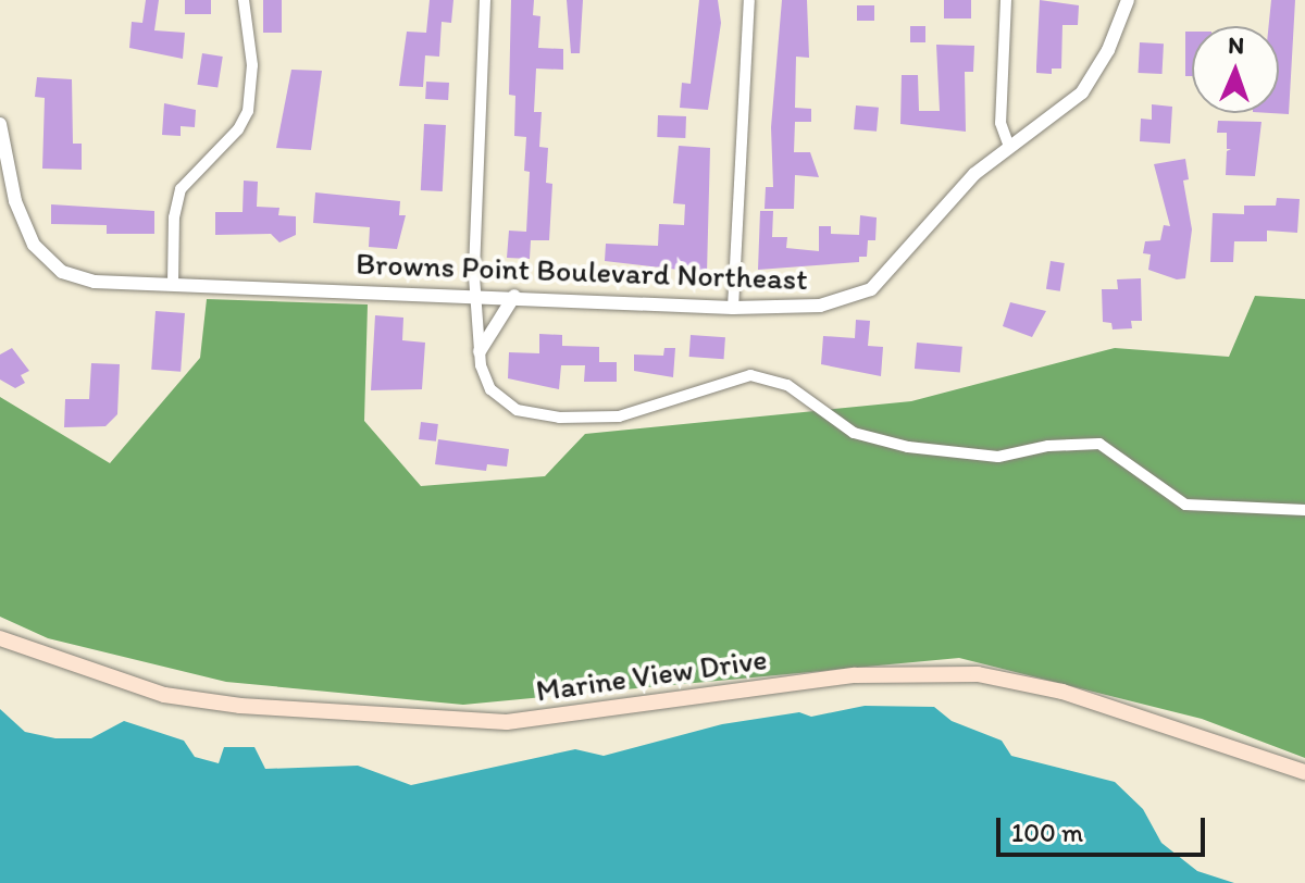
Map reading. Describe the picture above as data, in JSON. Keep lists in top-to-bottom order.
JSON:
{
  "streets": {
    "main road": ["Marine View Drive"],
    "street": ["Browns Point Boulevard Northeast"]
  },
  "scale_bar": "100 m",
  "north": "top"
}
